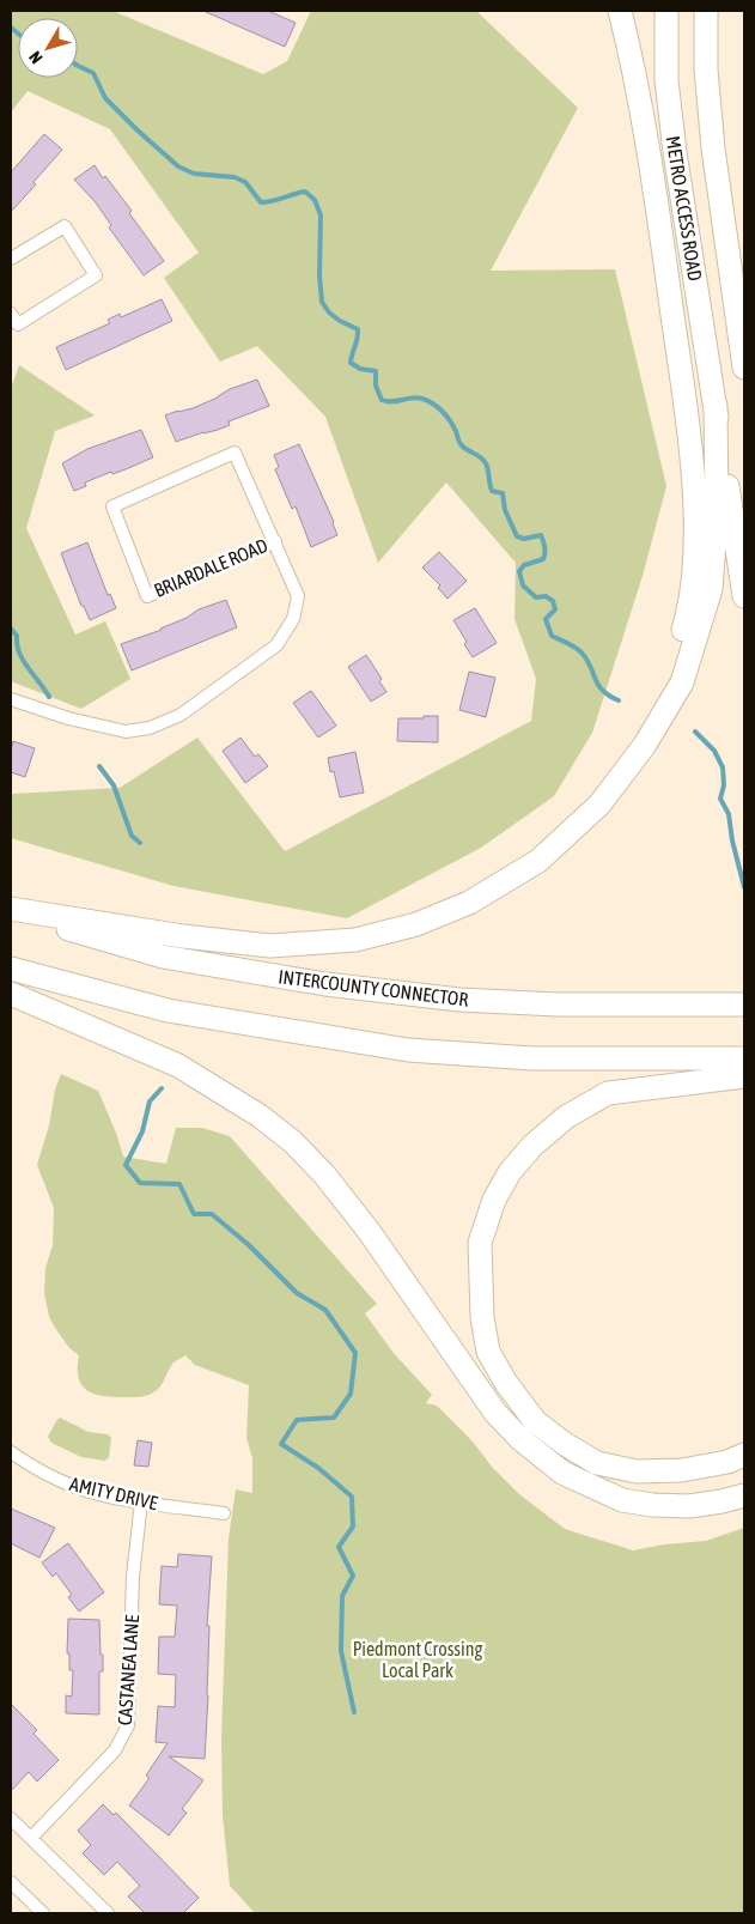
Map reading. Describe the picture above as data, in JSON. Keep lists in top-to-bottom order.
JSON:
{
  "streets": {
    "highway": ["METRO ACCESS ROAD", "INTERCOUNTY CONNECTOR"],
    "street": ["BRIARDALE ROAD", "AMITY DRIVE", "CASTANEA LANE"]
  },
  "crossings": [
    ["AMITY DRIVE", "CASTANEA LANE"]
  ],
  "parks": ["Piedmont Crossing Local Park"],
  "north": "bottom left"
}
